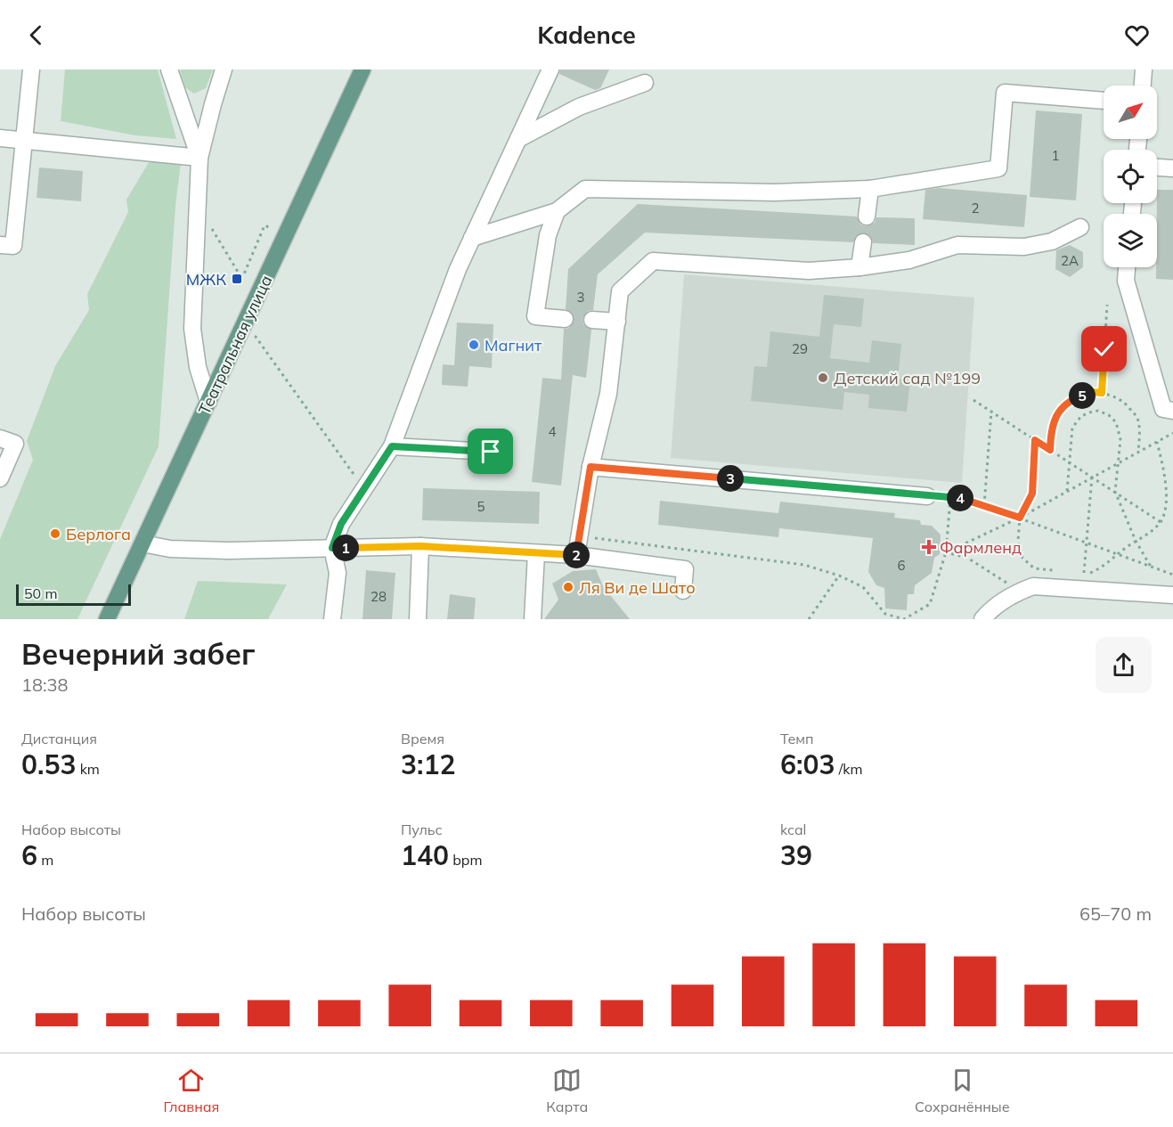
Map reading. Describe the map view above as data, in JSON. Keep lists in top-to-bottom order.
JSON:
{
  "streets": {
    "main road": ["Театральная улица"]
  },
  "places": {
    "transit": ["МЖК"],
    "other": [
      "Магнит",
      "Детский сад №199",
      "Берлога",
      "Ля Ви де Шато"
    ],
    "health": ["Фармленд"]
  },
  "house_numbers": [
    "1",
    "2",
    "2А",
    "3",
    "29",
    "4",
    "5",
    "6",
    "28"
  ],
  "scale_bar": "50 m",
  "north": "top right",
  "page": {
    "header": "Kadence",
    "pins": [
      "5",
      "3",
      "4",
      "1",
      "2"
    ],
    "scale": "50 m",
    "heading": ["Вечерний забег", "18:38"],
    "stats": [
      ["Дистанция", "0.53 km"],
      ["Время", "3:12"],
      ["Темп", "6:03 /km"],
      ["Набор высоты", "6 m"],
      ["Пульс", "140 bpm"],
      ["kcal", "39"]
    ],
    "chart": ["Набор высоты", "65–70 m"],
    "tabs": ["Главная", "Карта", "Сохранённые"]
  }
}
